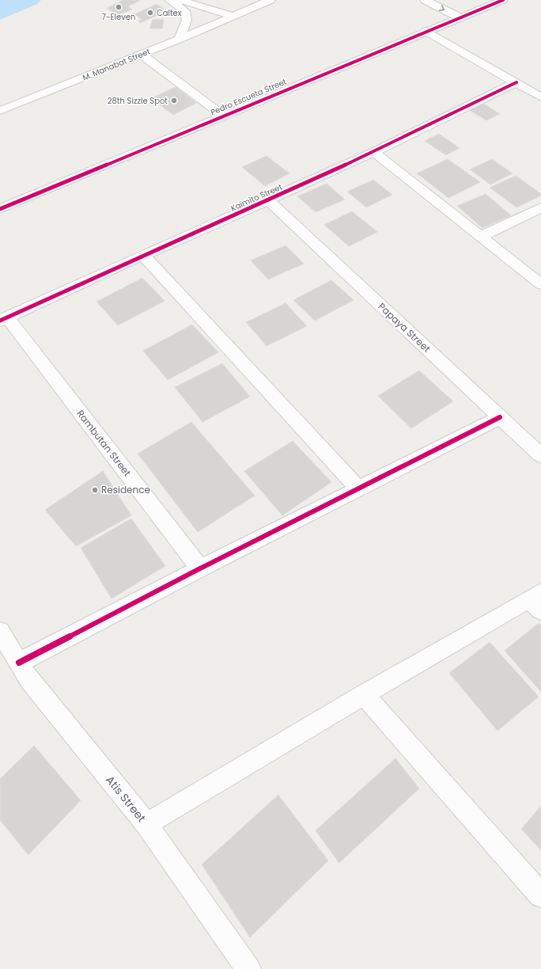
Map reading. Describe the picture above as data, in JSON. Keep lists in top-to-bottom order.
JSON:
{
  "streets": {
    "street": [
      "M. Manabat Street",
      "Pedro Escueta Street",
      "Kaimito Street",
      "Papaya Street",
      "Rambutan Street",
      "Atis Street"
    ]
  },
  "crossings": [
    ["Kaimito Street", "Papaya Street"],
    ["Kaimito Street", "Rambutan Street"]
  ],
  "places": [
    "7-Eleven",
    "Caltex",
    "28th Sizzle Spot",
    "Residence"
  ]
}
